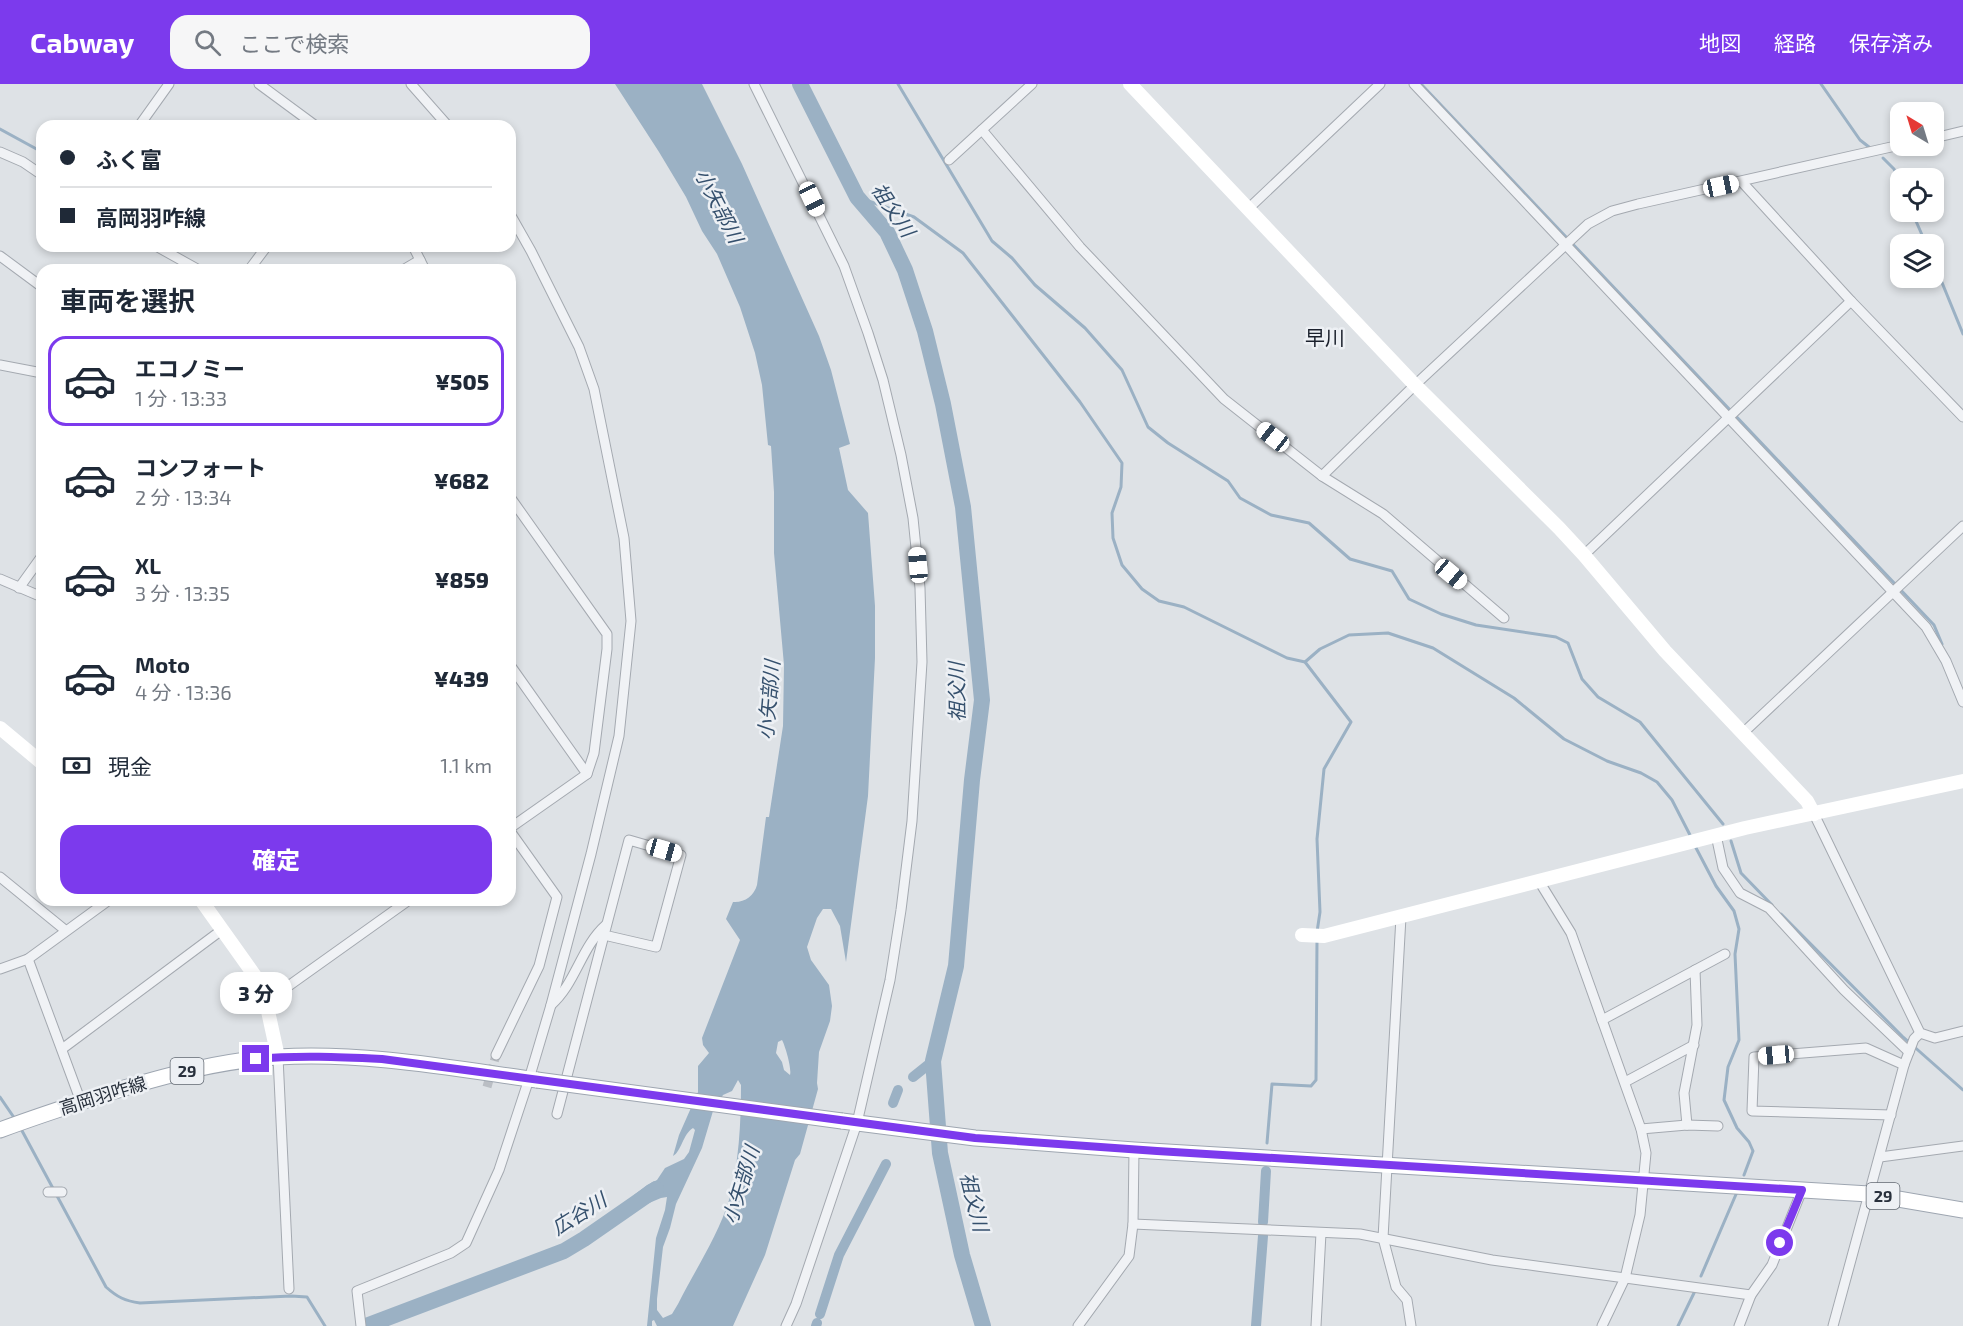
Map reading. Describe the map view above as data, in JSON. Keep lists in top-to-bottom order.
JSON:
{
  "streets": {
    "main road": ["29", "高岡羽咋線"]
  },
  "districts": ["早川"],
  "water": ["小矢部川", "祖父川", "広谷川"],
  "north": "top left",
  "page": {
    "header": "Cabway",
    "search": "ここで検索",
    "nav": ["地図", "経路", "保存済み"],
    "banner": ["ふく富", "高岡羽咋線"],
    "heading": "車両を選択",
    "list": [
      {
        "name": "エコノミー",
        "note": "1 分 · 13:33",
        "value": "¥505"
      },
      {
        "name": "コンフォート",
        "note": "2 分 · 13:34",
        "value": "¥682"
      },
      {
        "name": "XL",
        "note": "3 分 · 13:35",
        "value": "¥859"
      },
      {
        "name": "Moto",
        "note": "4 分 · 13:36",
        "value": "¥439"
      }
    ],
    "pay": ["現金", "1.1 km"],
    "buttons": "確定",
    "bubble": "3 分"
  }
}
